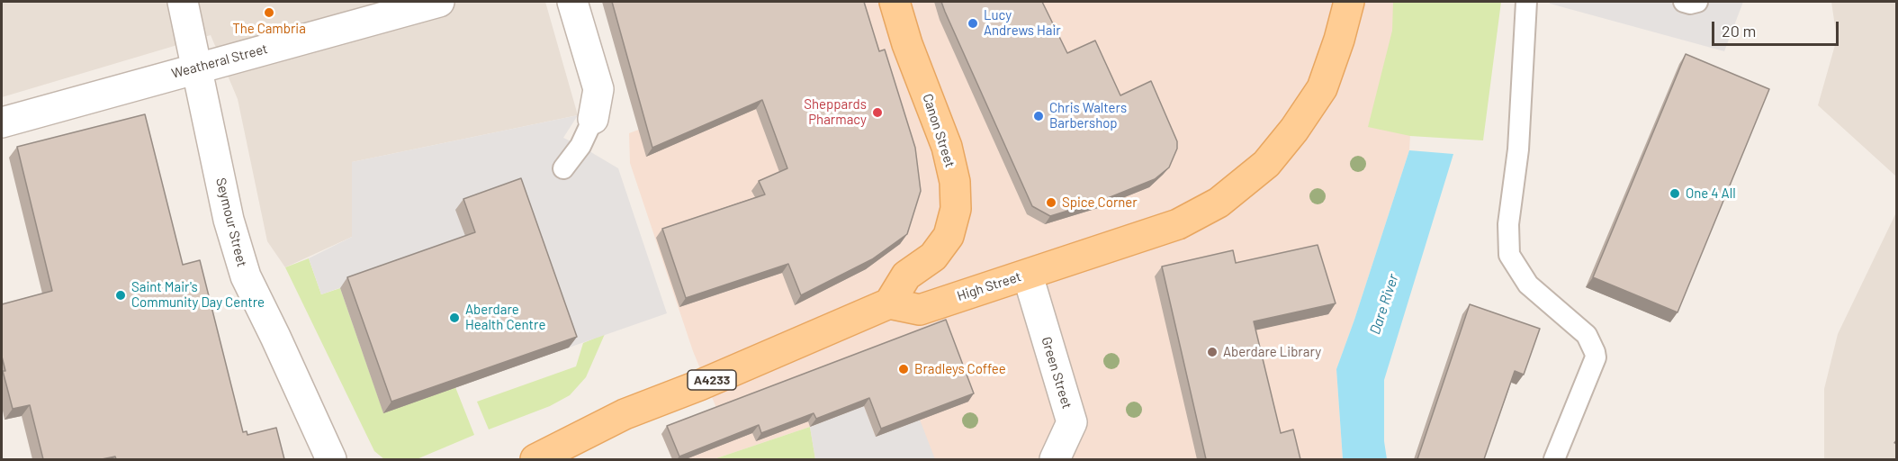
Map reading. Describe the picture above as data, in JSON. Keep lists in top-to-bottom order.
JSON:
{
  "streets": {
    "main road": ["Canon Street", "High Street", "A4233"],
    "street": ["Weatheral Street", "Seymour Street", "Green Street"]
  },
  "crossings": [
    ["Weatheral Street", "Seymour Street"],
    ["Canon Street", "High Street"],
    ["Canon Street", "A4233"],
    ["High Street", "A4233"]
  ],
  "water": ["Dare River"],
  "places": [
    "The Cambria",
    "Lucy Andrews Hair",
    "Sheppards Pharmacy",
    "Chris Walters Barbershop",
    "One 4 All",
    "Spice Corner",
    "Saint Mair's Community Day Centre",
    "Aberdare Health Centre",
    "Aberdare Library",
    "Bradleys Coffee"
  ],
  "scale_bar": "20 m"
}
